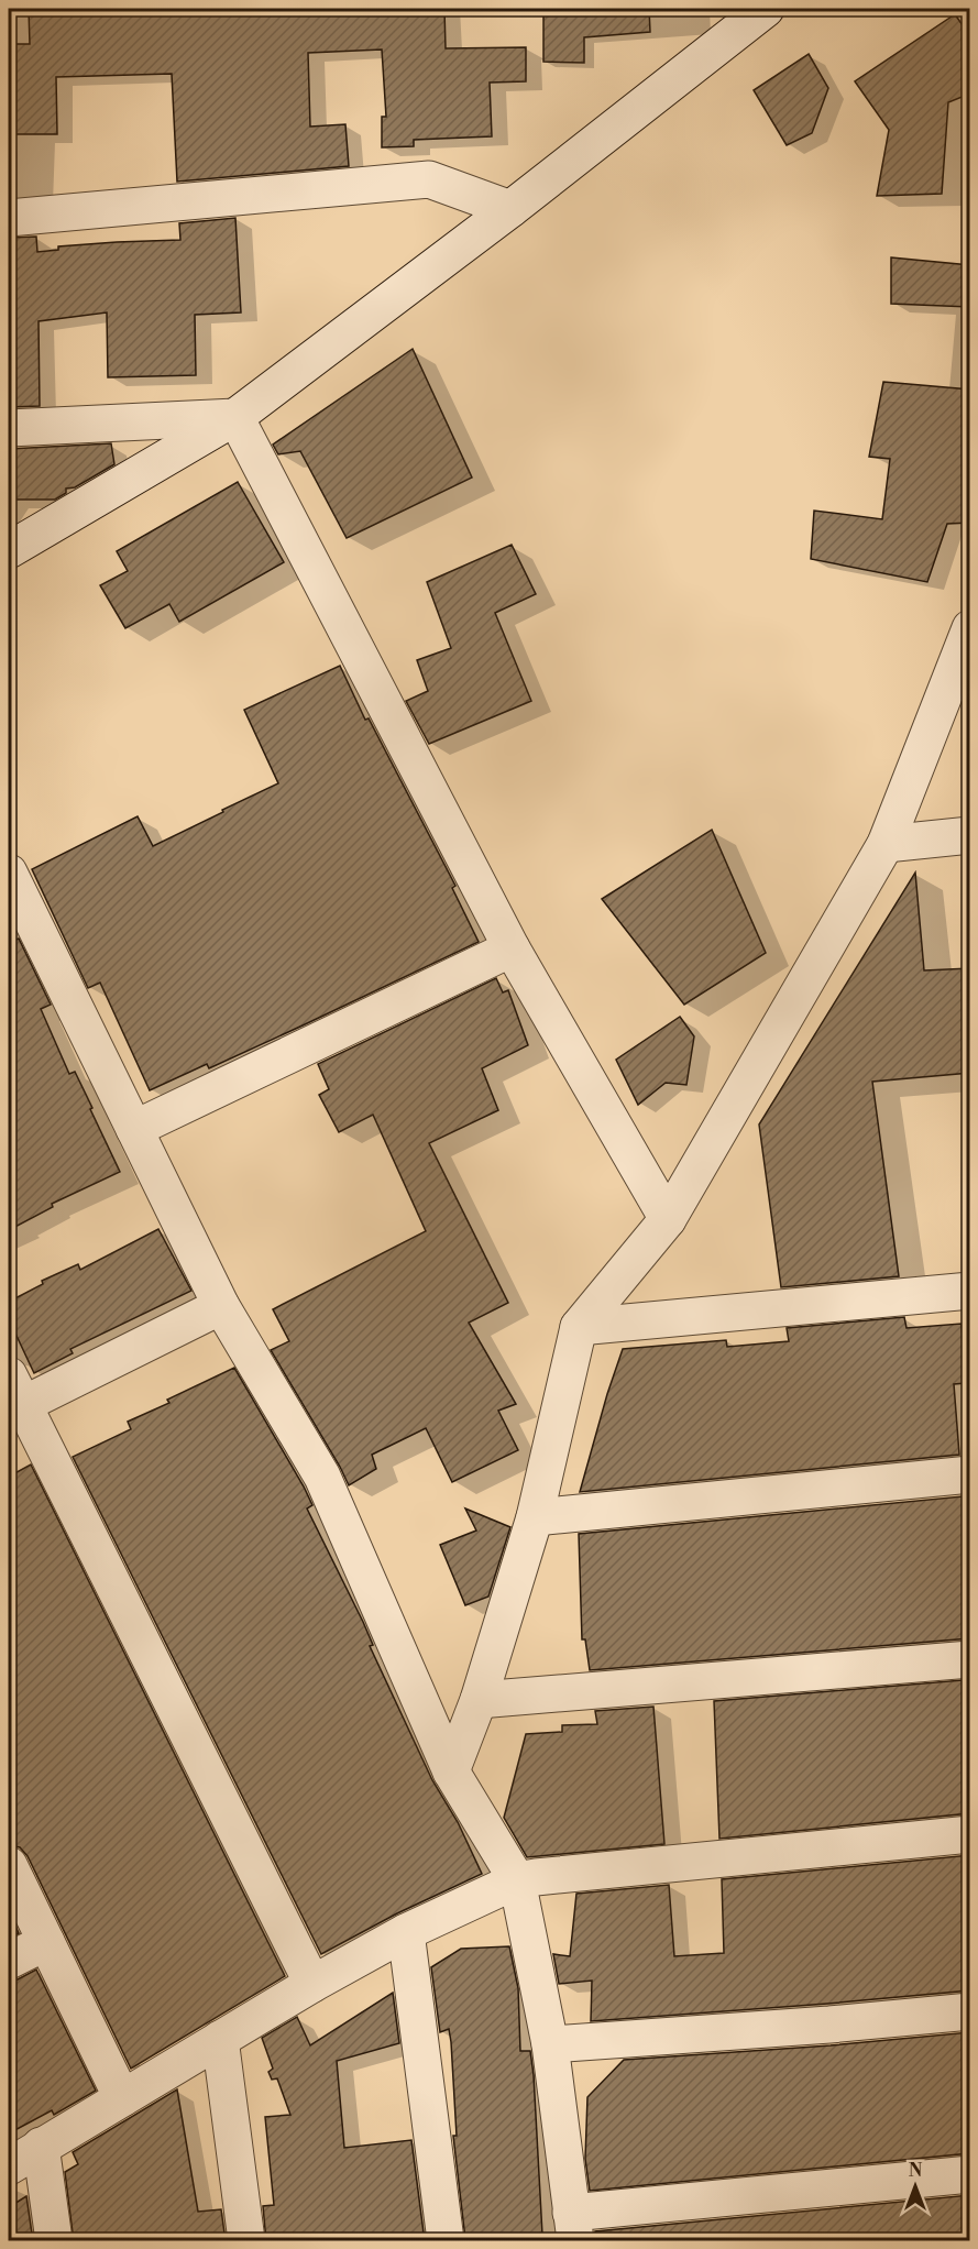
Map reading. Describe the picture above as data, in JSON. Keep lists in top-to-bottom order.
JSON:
{
  "north": "top"
}
